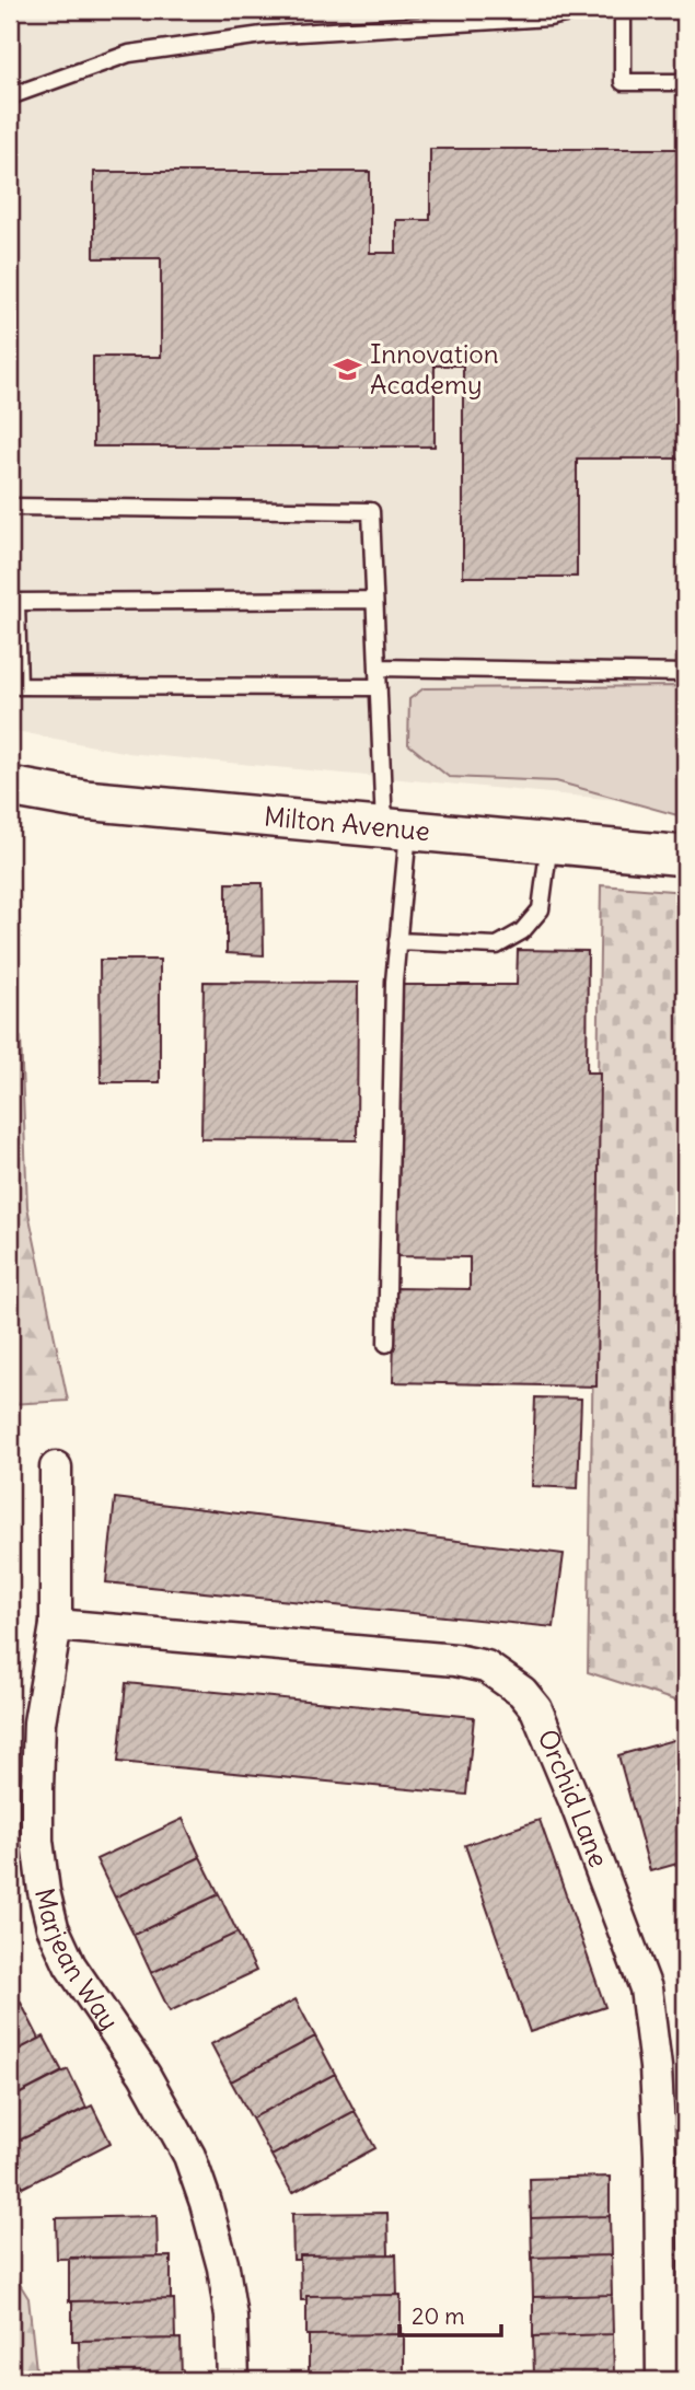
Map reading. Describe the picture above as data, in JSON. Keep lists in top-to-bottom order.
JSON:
{
  "streets": {
    "street": ["Milton Avenue", "Orchid Lane", "Marjean Way"]
  },
  "crossings": [
    ["Orchid Lane", "Marjean Way"]
  ],
  "places": {
    "school or university": ["Innovation Academy"]
  },
  "scale_bar": "20 m"
}
